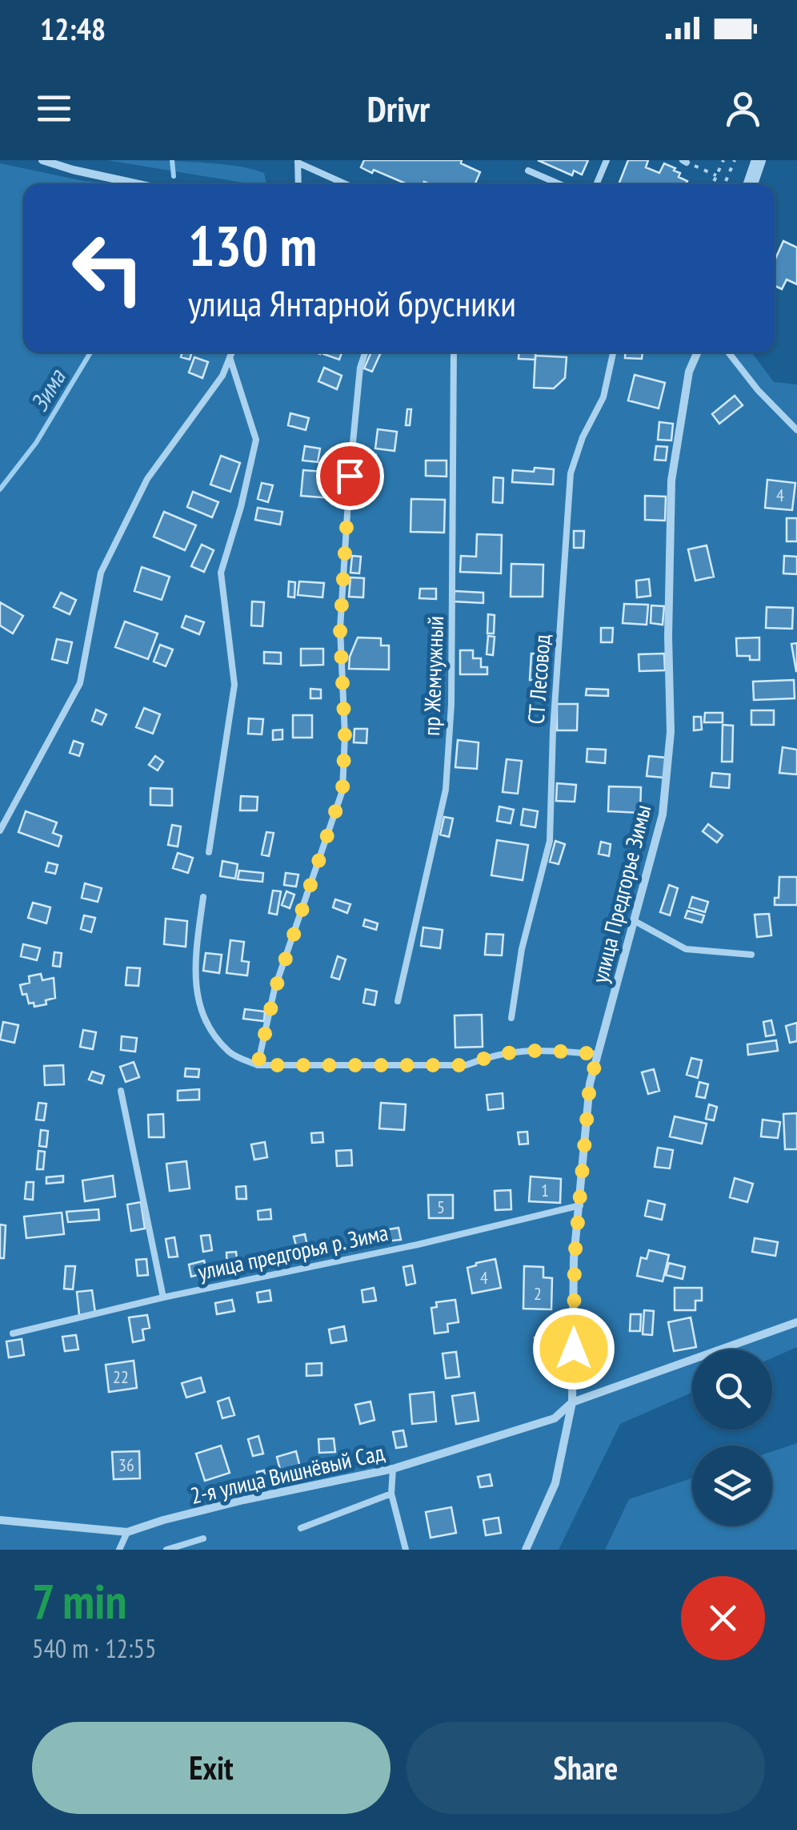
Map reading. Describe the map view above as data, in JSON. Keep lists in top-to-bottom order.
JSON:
{
  "streets": {
    "street": ["улица Предгорье Зимы", "2-я улица Вишнёвый Сад"],
    "lane": ["пр Жемчужный", "СТ Лесовод", "улица предгорья р. Зима"]
  },
  "crossings": [
    ["улица Предгорье Зимы", "улица предгорья р. Зима"],
    ["улица Предгорье Зимы", "2-я улица Вишнёвый Сад"]
  ],
  "water": ["Зима"],
  "house_numbers": [
    "4",
    "1",
    "5",
    "4",
    "2",
    "22",
    "36"
  ],
  "page": {
    "status": "12:48",
    "header": "Drivr",
    "turn": ["130 m", "улица Янтарной брусники"],
    "heading": ["7 min", "540 m · 12:55"],
    "buttons": ["Exit", "Share"]
  }
}
